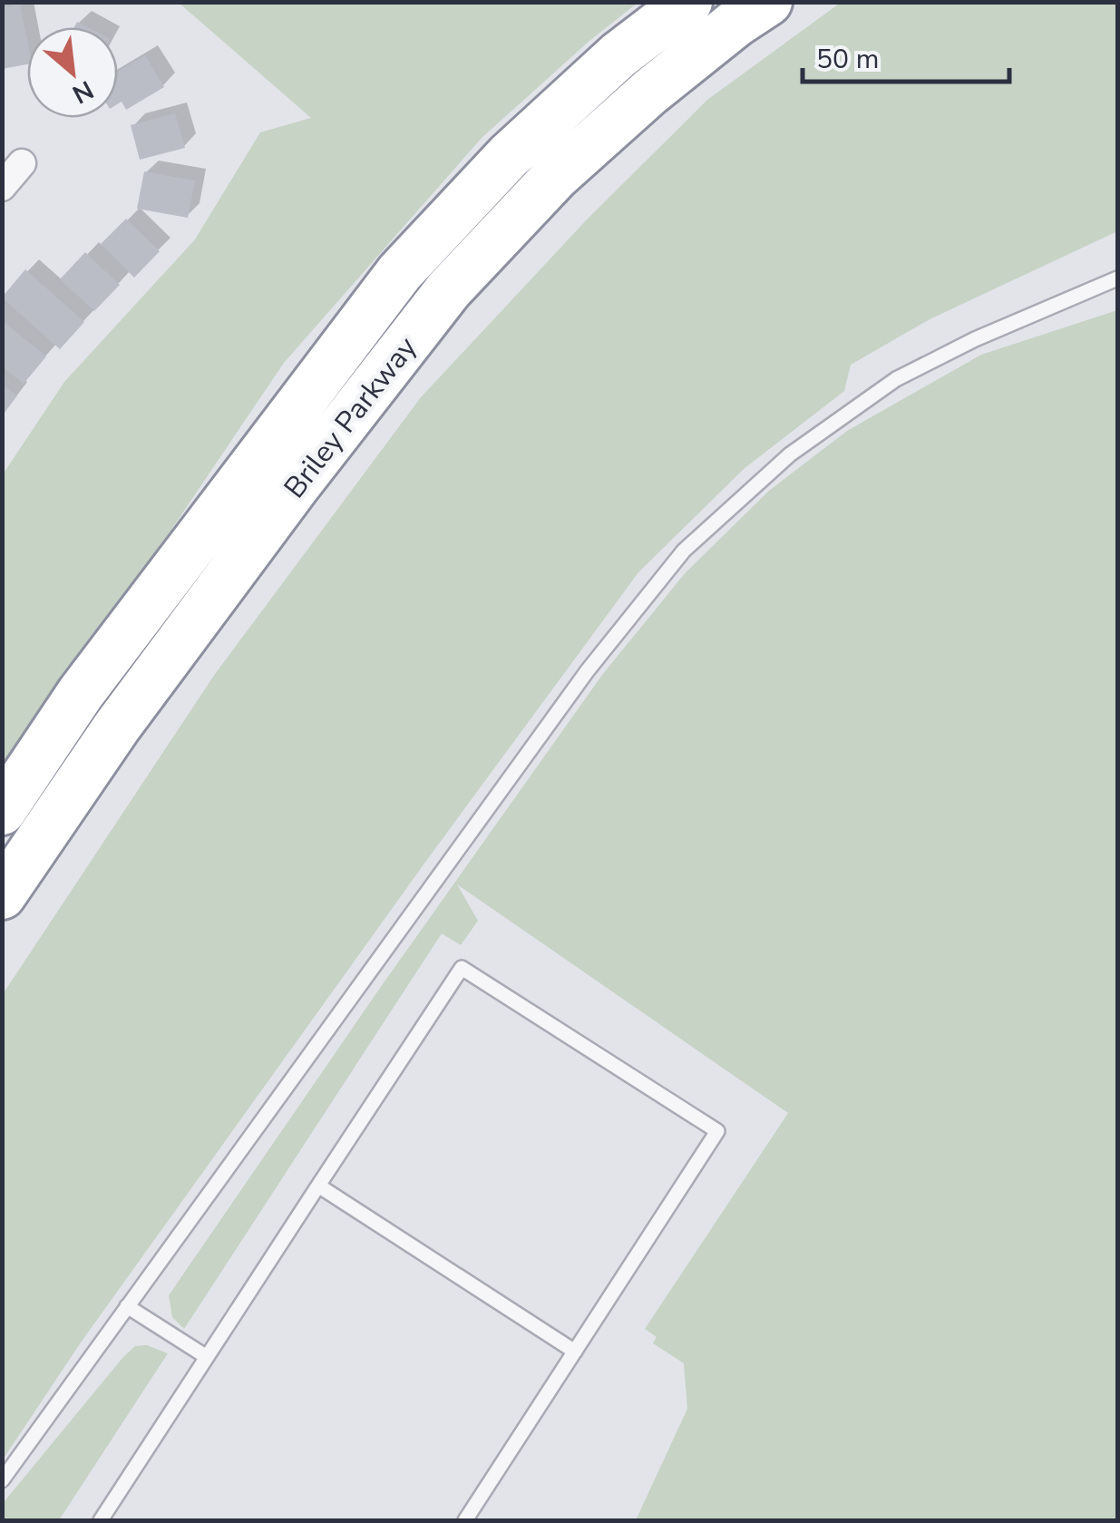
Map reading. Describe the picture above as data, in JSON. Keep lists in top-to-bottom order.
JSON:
{
  "streets": {
    "highway": ["Briley Parkway"]
  },
  "scale_bar": "50 m",
  "north": "bottom right"
}
